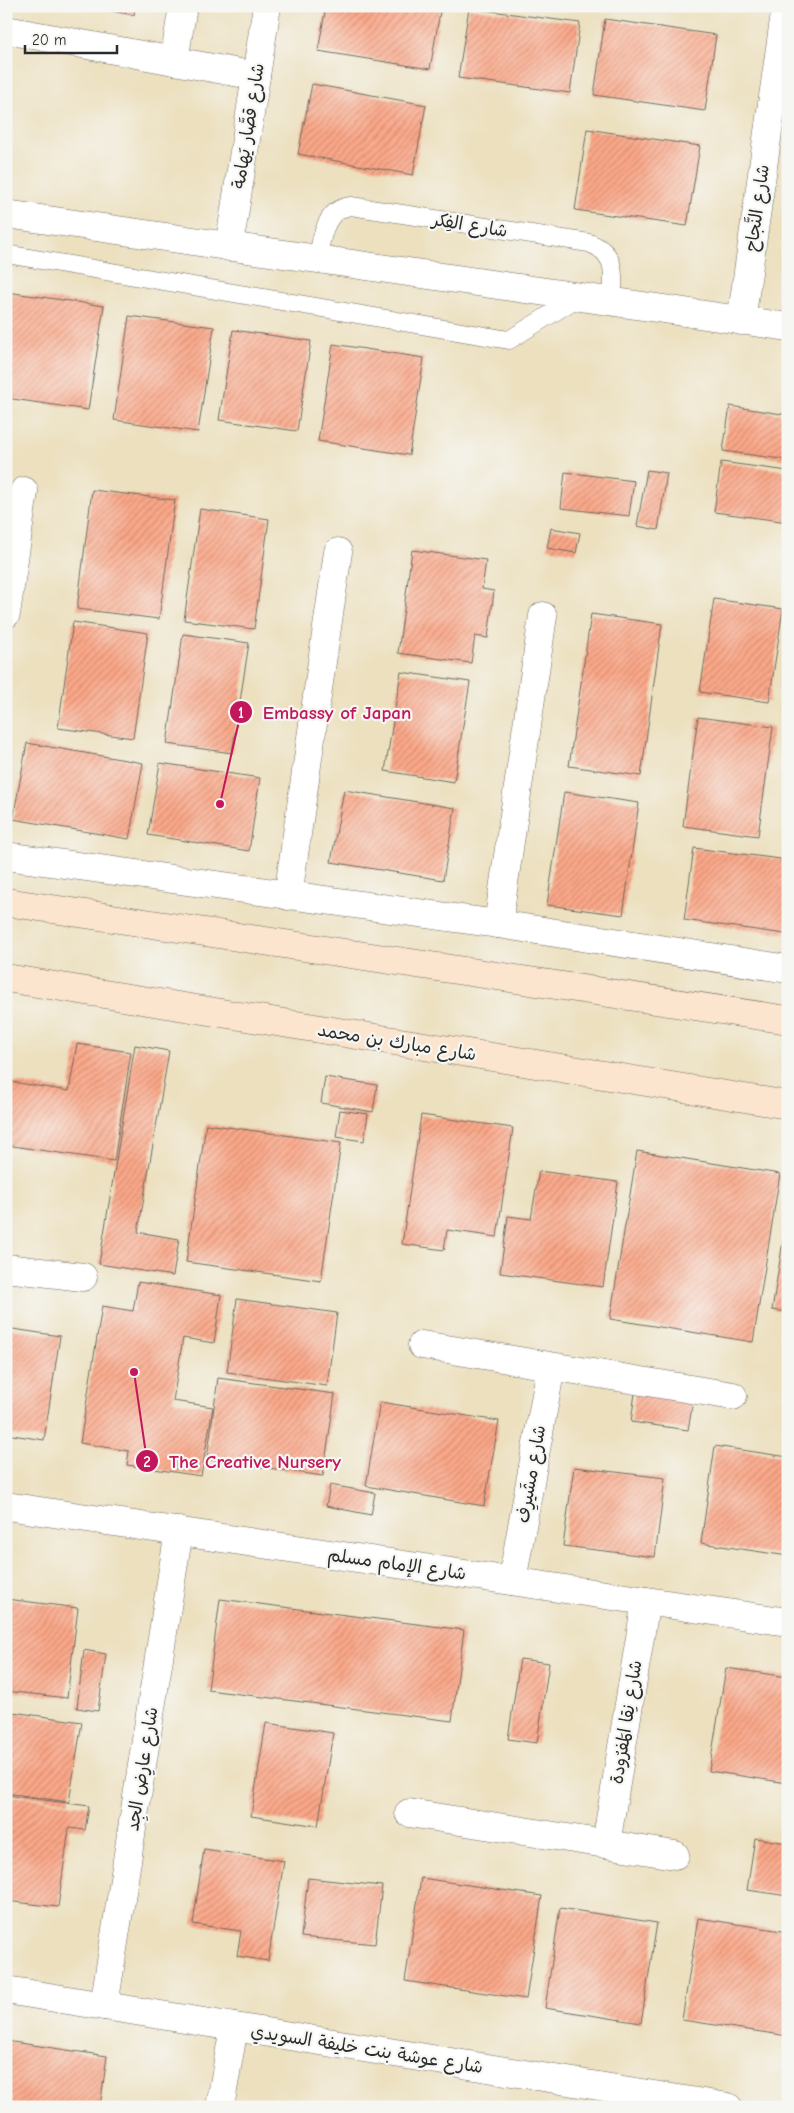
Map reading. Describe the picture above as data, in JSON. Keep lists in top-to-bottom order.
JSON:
{
  "streets": {
    "main road": ["شارع مبارك بن محمد"],
    "street": [
      "شارع قصَّار يَهامة",
      "شارع النَّجاح",
      "شارع مشَيرِف",
      "شارع الإمام مسلم",
      "شارع نِقا المَفرُودة",
      "شارع عارِض الجِد",
      "شارع عوشة بنت خليفة السويدي"
    ],
    "lane": ["شارع الفِكر"]
  },
  "crossings": [
    ["شارع مشَيرِف", "شارع الإمام مسلم"],
    ["شارع الإمام مسلم", "شارع نِقا المَفرُودة"],
    ["شارع الإمام مسلم", "شارع عارِض الجِد"],
    ["شارع عارِض الجِد", "شارع عوشة بنت خليفة السويدي"]
  ],
  "places": ["Embassy of Japan", "The Creative Nursery"],
  "scale_bar": "20 m"
}
